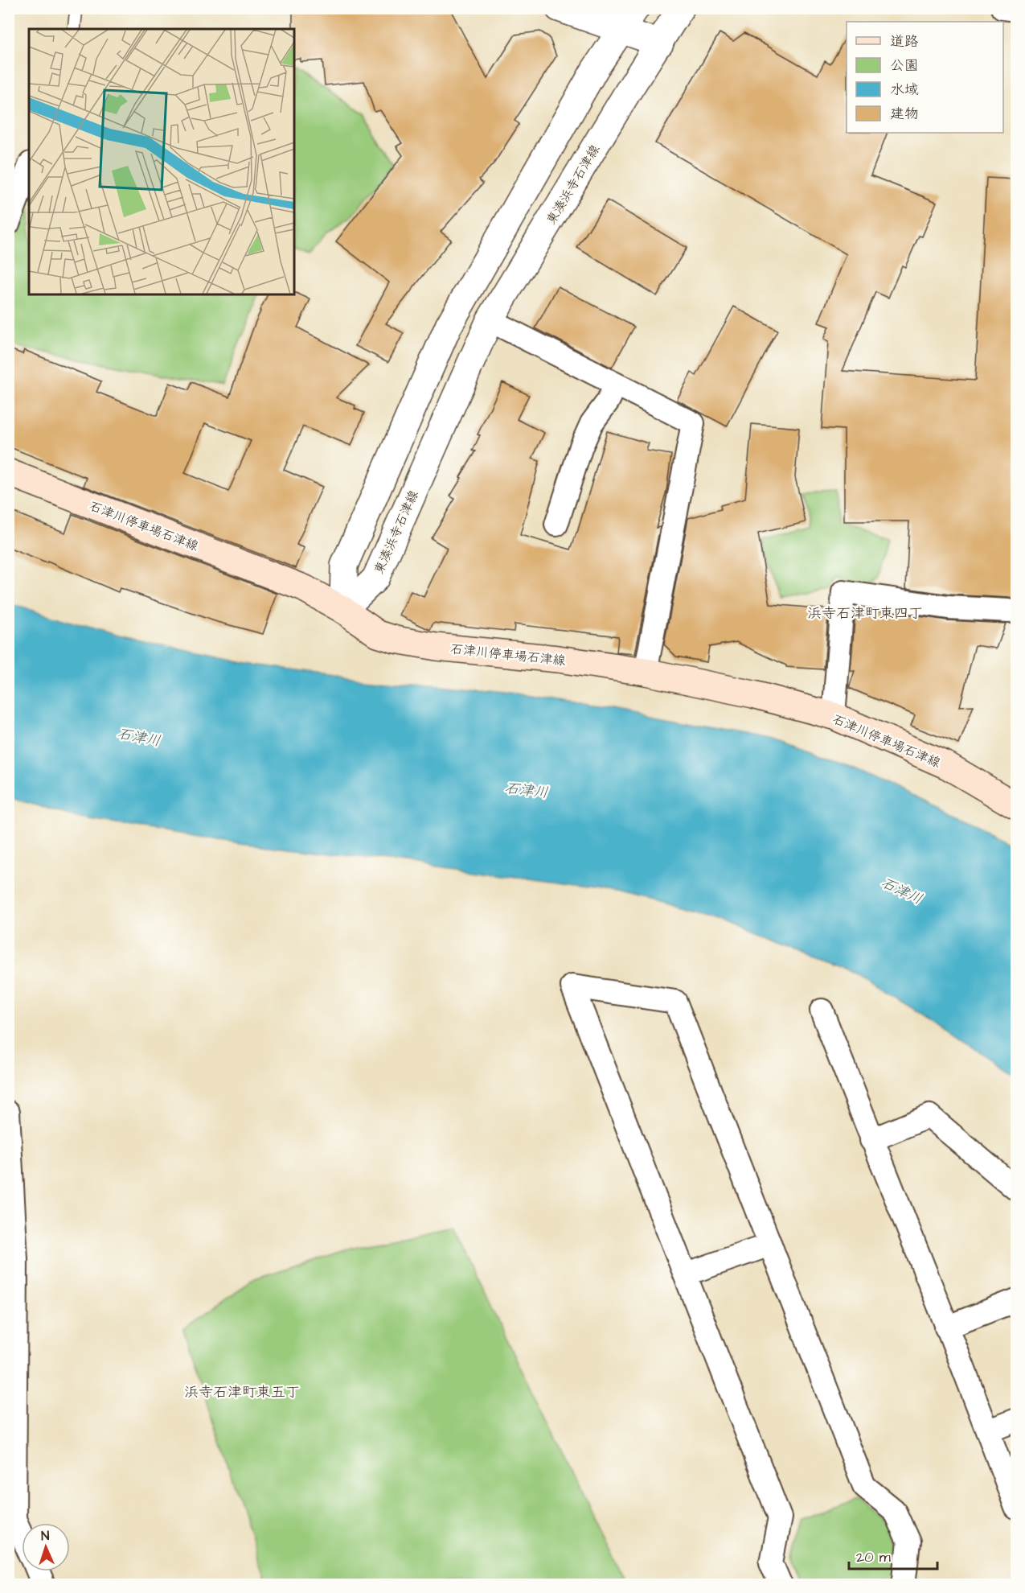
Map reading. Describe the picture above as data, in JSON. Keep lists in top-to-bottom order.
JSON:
{
  "streets": {
    "main road": ["石津川停車場石津線"],
    "street": ["東湊浜寺石津線"]
  },
  "crossings": [
    ["東湊浜寺石津線", "石津川停車場石津線"]
  ],
  "districts": ["浜寺石津町東四丁", "浜寺石津町東五丁"],
  "water": ["石津川"],
  "legend": [
    "道路",
    "公園",
    "水域",
    "建物"
  ],
  "scale_bar": "20 m",
  "north": "top"
}
